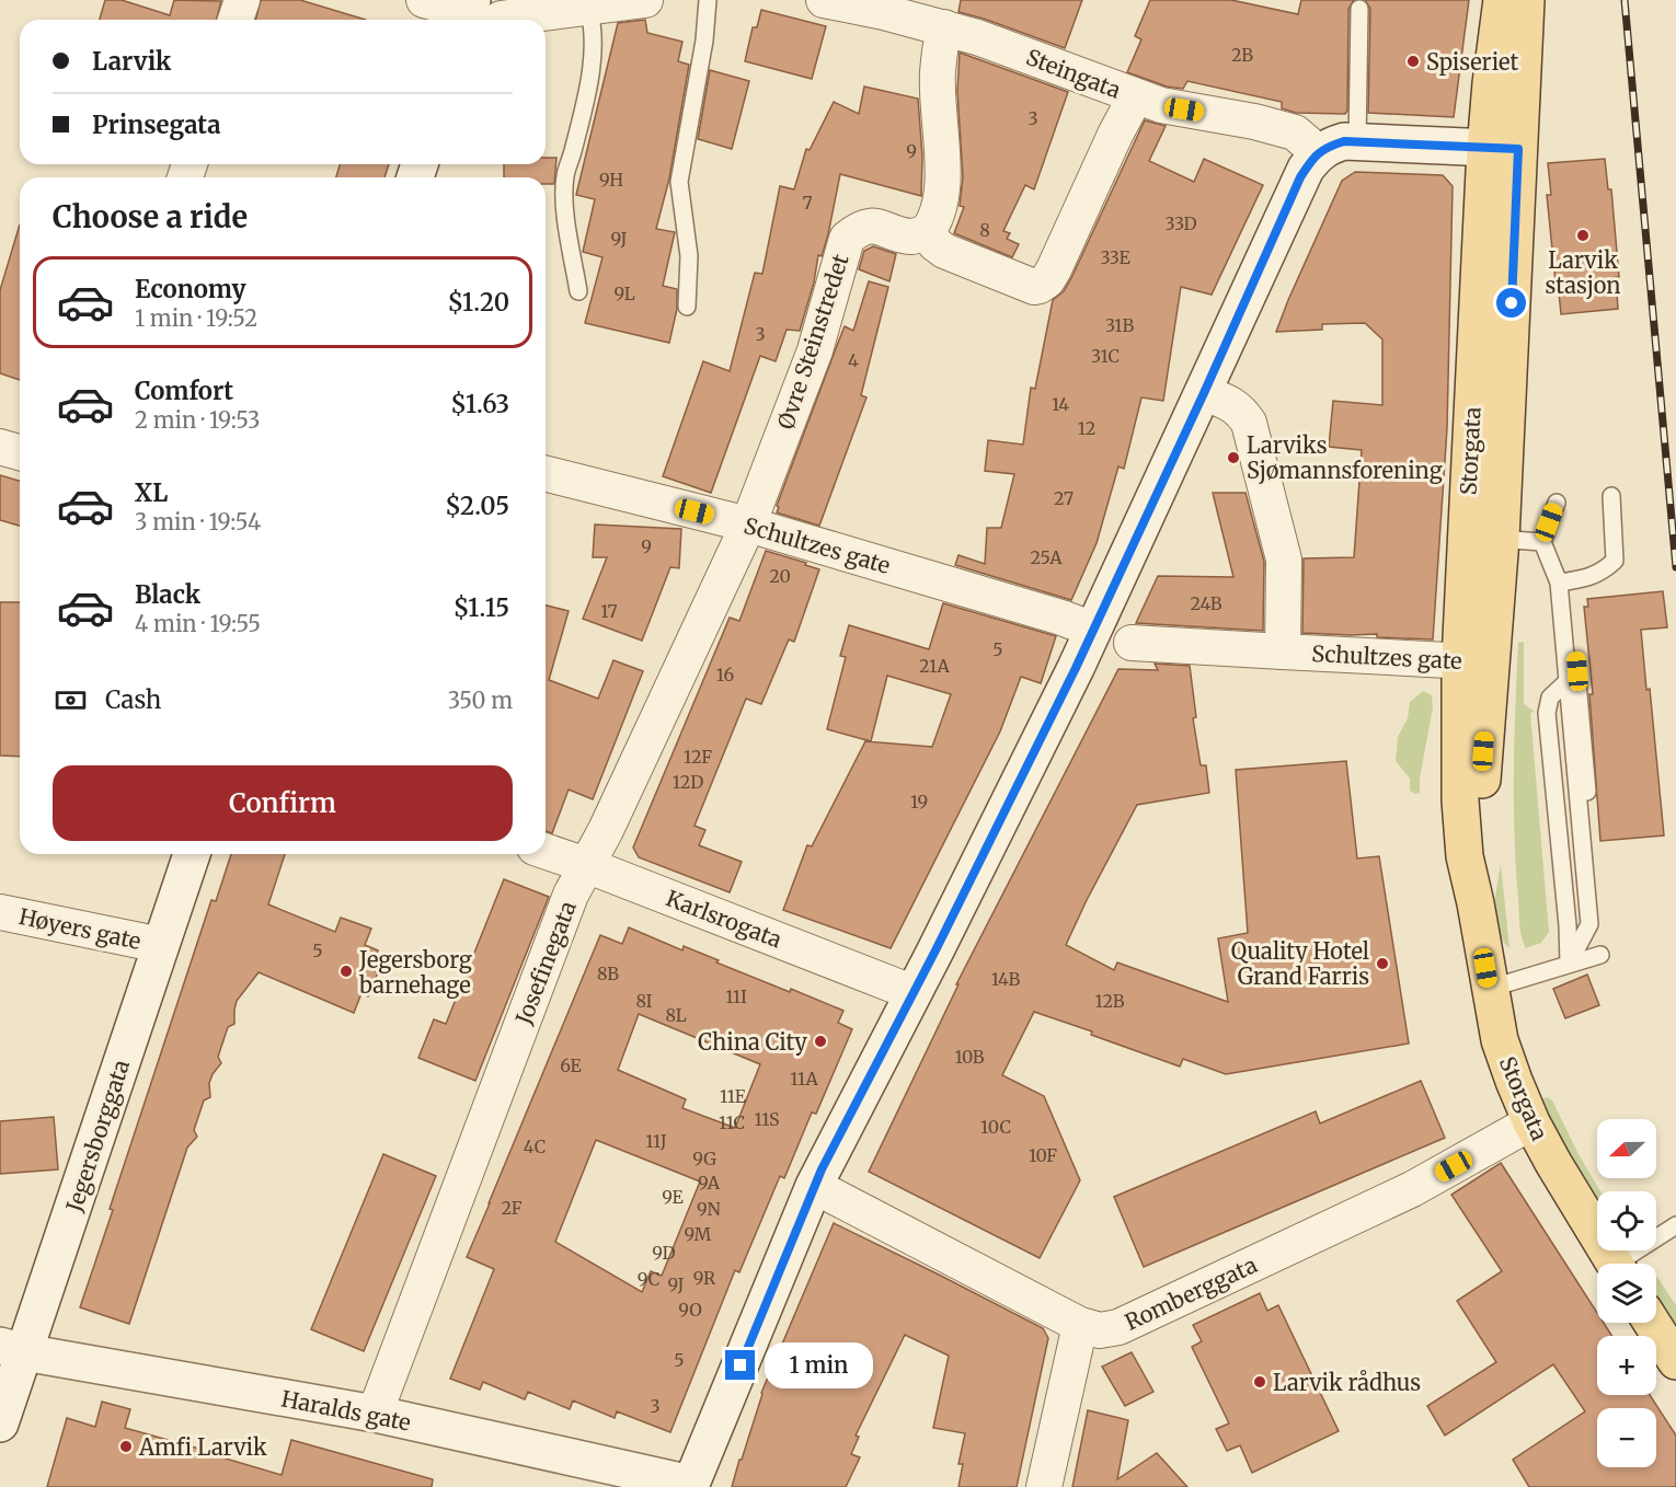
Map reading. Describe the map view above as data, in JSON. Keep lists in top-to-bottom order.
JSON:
{
  "streets": {
    "main road": ["Storgata", "Jegersborggata", "Haralds gate"],
    "street": [
      "Steingata",
      "Øvre Steinstredet",
      "Schultzes gate",
      "Karlsrogata",
      "Høyers gate",
      "Josefinegata",
      "Romberggata"
    ]
  },
  "crossings": [
    ["Øvre Steinstredet", "Schultzes gate"],
    ["Øvre Steinstredet", "Josefinegata"],
    ["Storgata", "Schultzes gate"],
    ["Storgata", "Romberggata"],
    ["Schultzes gate", "Josefinegata"],
    ["Karlsrogata", "Josefinegata"],
    ["Høyers gate", "Jegersborggata"],
    ["Josefinegata", "Haralds gate"],
    ["Jegersborggata", "Haralds gate"]
  ],
  "places": [
    "Spiseriet",
    "Larvik stasjon",
    "Larviks Sjømannsforening",
    "Quality Hotel Grand Farris",
    "Jegersborg barnehage",
    "China City",
    "Larvik rådhus",
    "Amfi Larvik"
  ],
  "house_numbers": [
    "2B",
    "3",
    "9",
    "9H",
    "7",
    "33D",
    "8",
    "9J",
    "33E",
    "9L",
    "31B",
    "3",
    "31C",
    "4",
    "14",
    "12",
    "27",
    "9",
    "25A",
    "20",
    "24B",
    "17",
    "5",
    "21A",
    "16",
    "12F",
    "12D",
    "19",
    "5",
    "8B",
    "14B",
    "11I",
    "8I",
    "12B",
    "8L",
    "10B",
    "6E",
    "11A",
    "11E",
    "11S",
    "11C",
    "10C",
    "11J",
    "4C",
    "10F",
    "9G",
    "9A",
    "9E",
    "2F",
    "9N",
    "9M",
    "9D",
    "9R",
    "9C",
    "9J",
    "9O",
    "5",
    "3"
  ],
  "north": "left",
  "page": {
    "banner": ["Larvik", "Prinsegata"],
    "heading": "Choose a ride",
    "list": [
      {
        "name": "Economy",
        "note": "1 min · 19:52",
        "value": "$1.20"
      },
      {
        "name": "Comfort",
        "note": "2 min · 19:53",
        "value": "$1.63"
      },
      {
        "name": "XL",
        "note": "3 min · 19:54",
        "value": "$2.05"
      },
      {
        "name": "Black",
        "note": "4 min · 19:55",
        "value": "$1.15"
      }
    ],
    "pay": ["Cash", "350 m"],
    "buttons": "Confirm",
    "map_buttons": ["+", "−"],
    "bubble": "1 min"
  }
}
